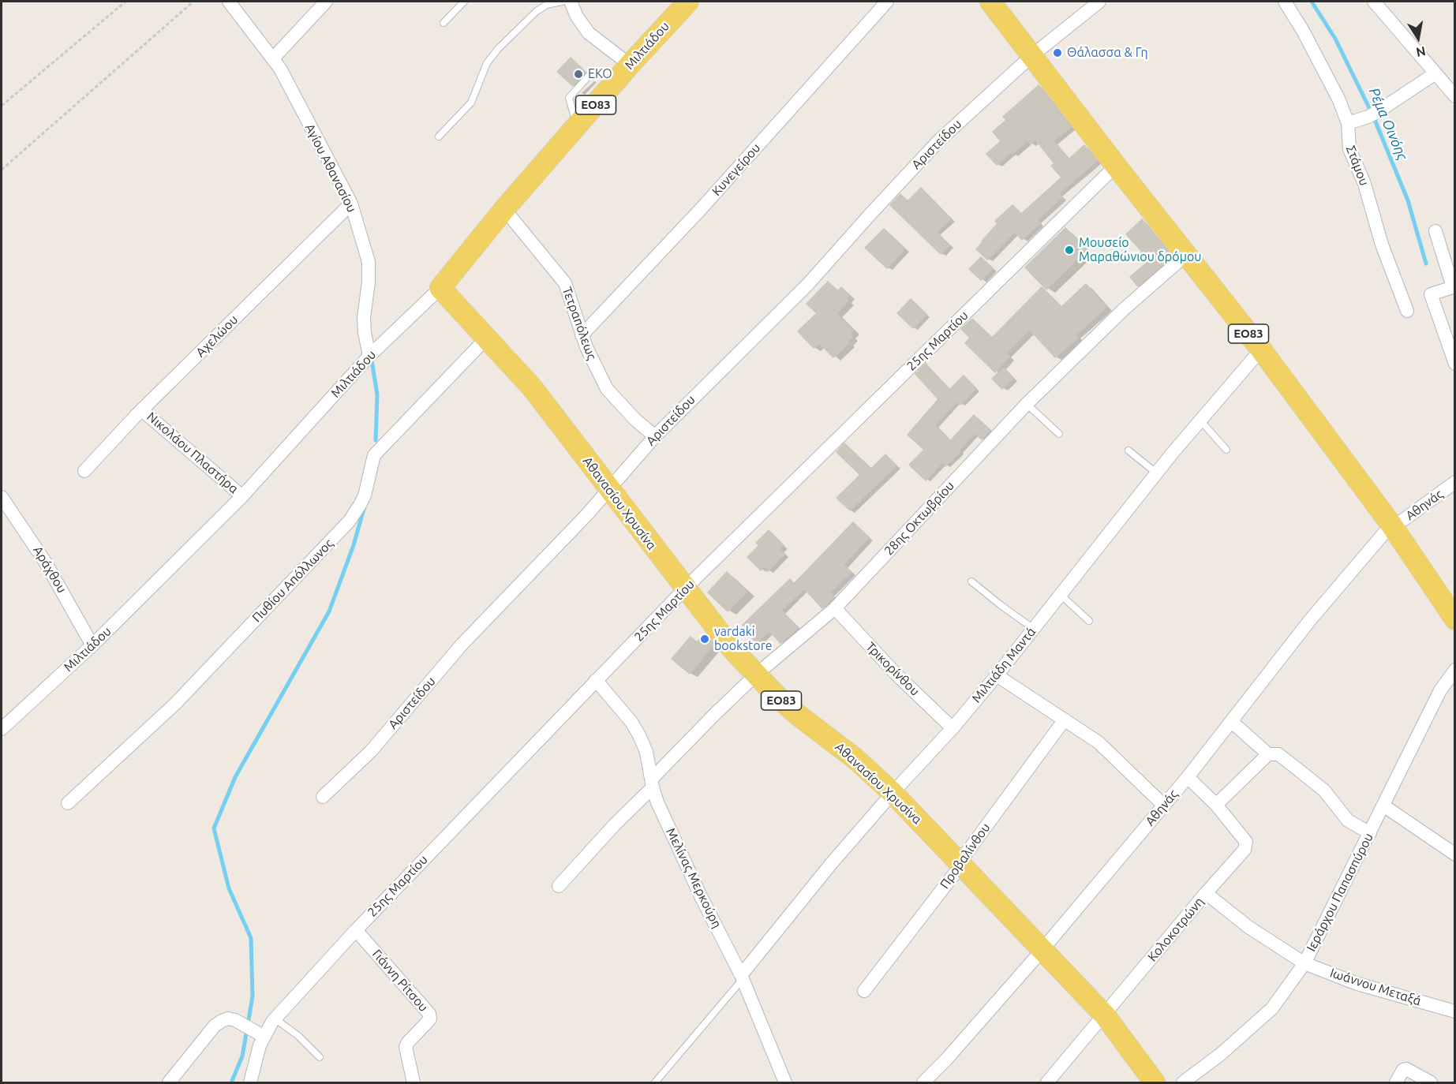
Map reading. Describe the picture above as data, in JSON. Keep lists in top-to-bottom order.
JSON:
{
  "streets": {
    "main road": ["Μιλτιάδου", "ΕΟ83", "Αθανασίου Χρυσίνα"],
    "street": [
      "Αριστείδου",
      "Στάμου",
      "Αγίου Αθανασίου",
      "Κυνεγείρου",
      "Τετραπόλεως",
      "Αχελώου",
      "25ης Μαρτίου",
      "Νικολάου Πλαστήρα",
      "Αθηνάς",
      "28ης Οκτωβρίου",
      "Αράχθου",
      "Πυθίου Απόλλωνος",
      "Μιλτιάδη Μαντά",
      "Τρικορίνθου",
      "Προβαλίνθου",
      "Μελίνας Μερκούρη",
      "Ιεράρχου Παπασπύρου",
      "Κολοκοτρώνη",
      "Γιάννη Ρίτσου",
      "Ιωάννου Μεταξά"
    ]
  },
  "crossings": [
    ["Μιλτιάδου", "Αγίου Αθανασίου"],
    ["Μιλτιάδου", "Τετραπόλεως"],
    ["Μιλτιάδου", "Νικολάου Πλαστήρα"],
    ["Μιλτιάδου", "Αθανασίου Χρυσίνα"],
    ["Μιλτιάδου", "Αράχθου"],
    ["ΕΟ83", "Αριστείδου"],
    ["ΕΟ83", "25ης Μαρτίου"],
    ["ΕΟ83", "Αθηνάς"],
    ["ΕΟ83", "28ης Οκτωβρίου"],
    ["ΕΟ83", "Μιλτιάδη Μαντά"],
    ["Αριστείδου", "Τετραπόλεως"],
    ["Αριστείδου", "Αθανασίου Χρυσίνα"],
    ["Αγίου Αθανασίου", "Αχελώου"],
    ["Κυνεγείρου", "Τετραπόλεως"],
    ["Αχελώου", "Νικολάου Πλαστήρα"],
    ["25ης Μαρτίου", "Αθανασίου Χρυσίνα"],
    ["25ης Μαρτίου", "Μελίνας Μερκούρη"],
    ["25ης Μαρτίου", "Γιάννη Ρίτσου"],
    ["Αθανασίου Χρυσίνα", "Αθηνάς"],
    ["Αθανασίου Χρυσίνα", "28ης Οκτωβρίου"],
    ["Αθανασίου Χρυσίνα", "Πυθίου Απόλλωνος"],
    ["Αθανασίου Χρυσίνα", "Μιλτιάδη Μαντά"],
    ["Αθανασίου Χρυσίνα", "Προβαλίνθου"],
    ["Αθανασίου Χρυσίνα", "Κολοκοτρώνη"],
    ["Αθηνάς", "Κολοκοτρώνη"],
    ["28ης Οκτωβρίου", "Τρικορίνθου"],
    ["28ης Οκτωβρίου", "Μελίνας Μερκούρη"],
    ["Μιλτιάδη Μαντά", "Τρικορίνθου"],
    ["Μιλτιάδη Μαντά", "Μελίνας Μερκούρη"],
    ["Ιεράρχου Παπασπύρου", "Ιωάννου Μεταξά"],
    ["Κολοκοτρώνη", "Ιωάννου Μεταξά"]
  ],
  "water": ["Ρέμα Οινόης"],
  "places": [
    "Θάλασσα & Γη",
    "EKO",
    "Μουσείο Μαραθώνιου δρόμου",
    "vardaki bookstore"
  ],
  "north": "bottom"
}
